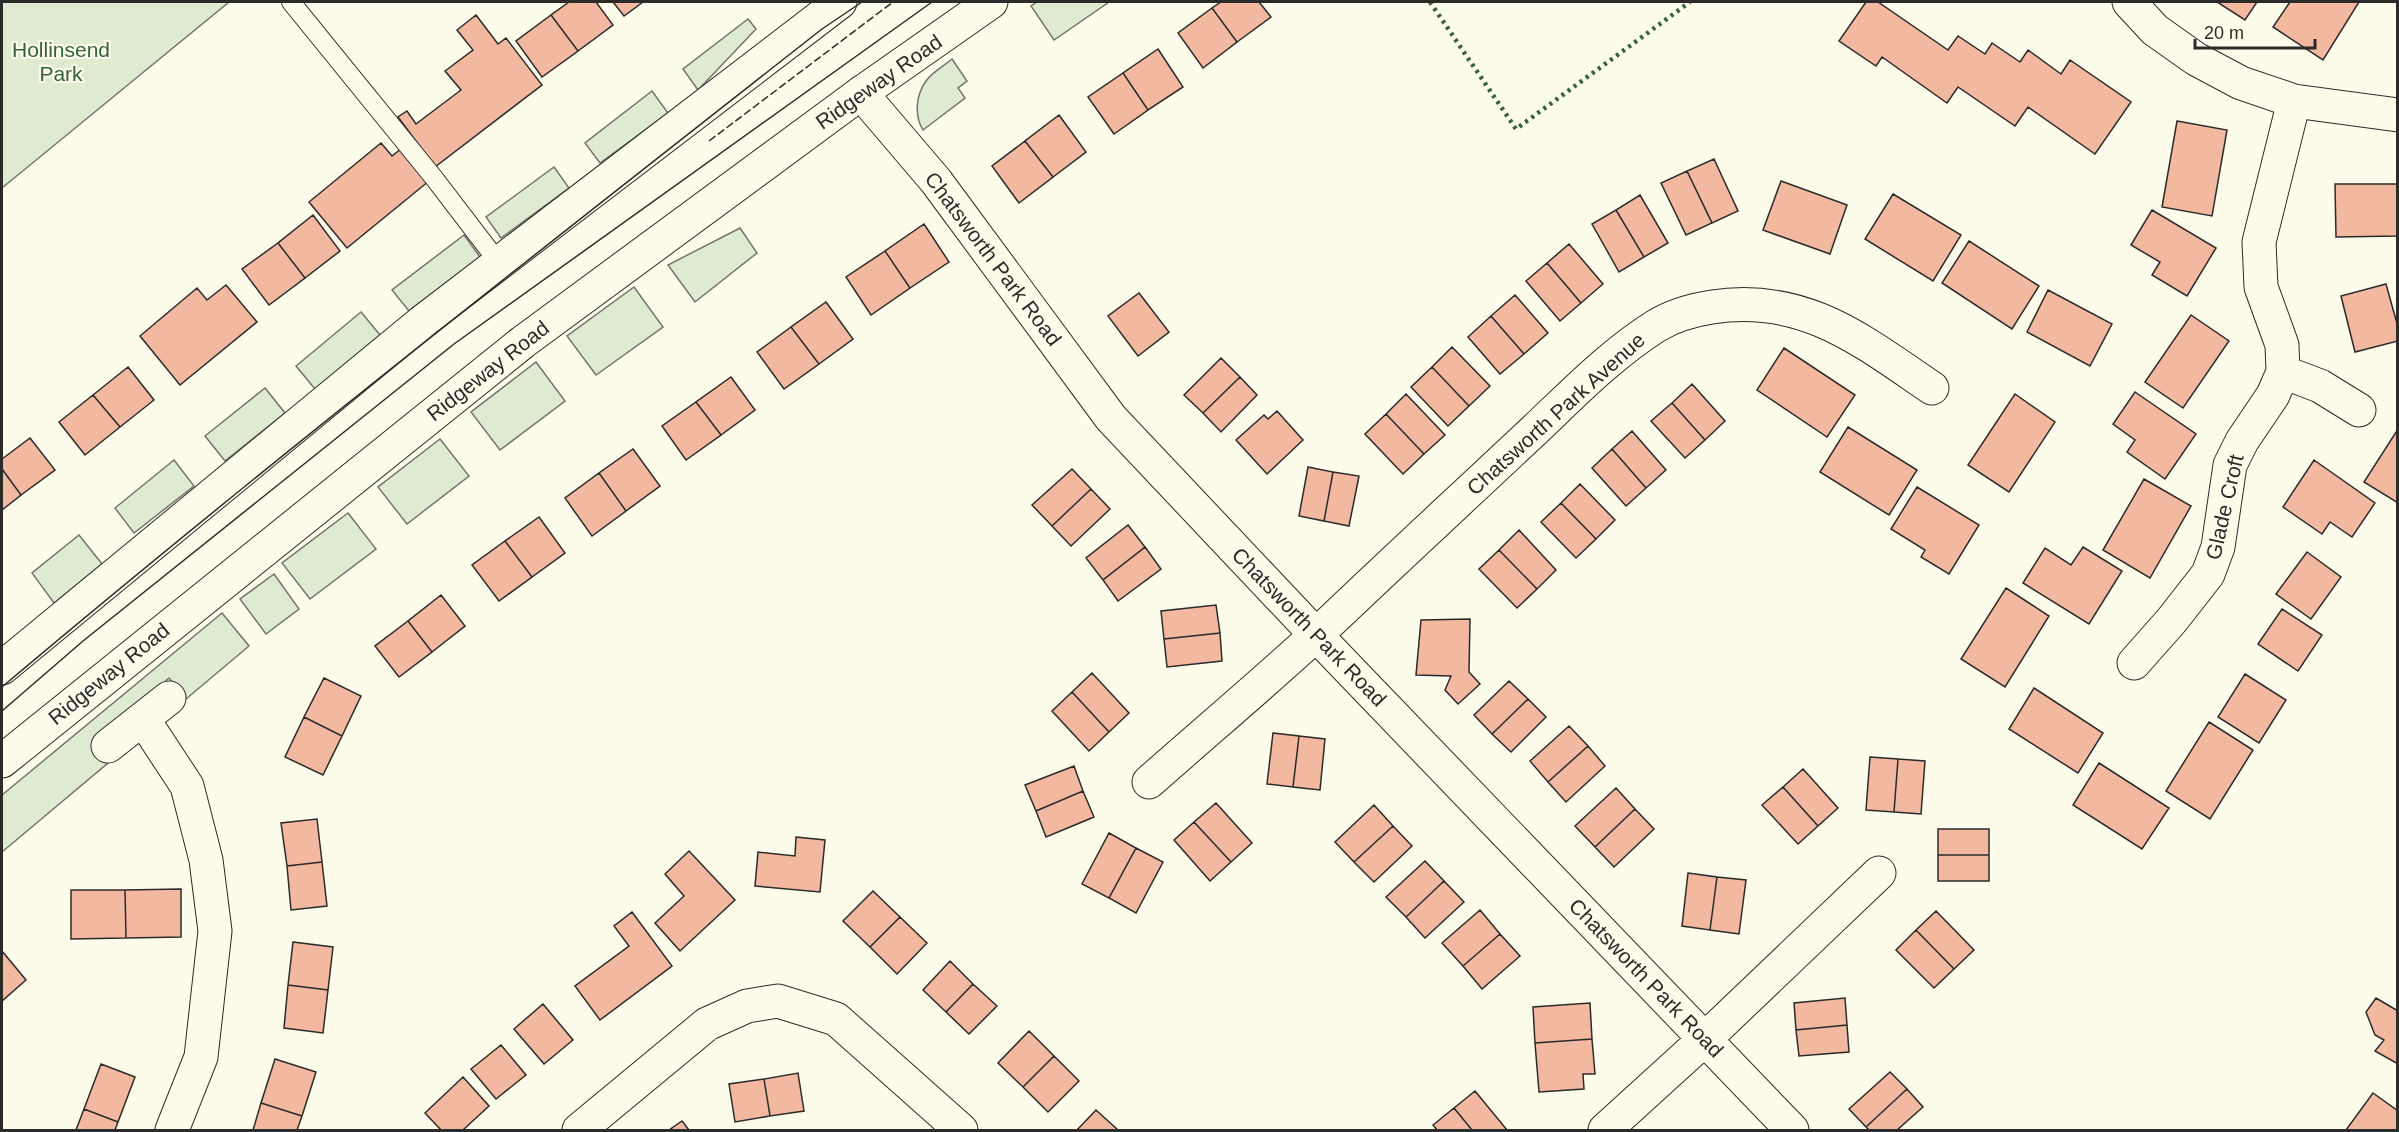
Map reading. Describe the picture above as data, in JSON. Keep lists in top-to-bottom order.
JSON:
{
  "streets": {
    "main road": [
      "Ridgeway Road",
      "Chatsworth Park Road",
      "Chatsworth Park Avenue",
      "Glade Croft"
    ]
  },
  "crossings": [
    ["Ridgeway Road", "Chatsworth Park Road"],
    ["Chatsworth Park Road", "Chatsworth Park Avenue"]
  ],
  "parks": ["Hollinsend Park"],
  "scale_bar": "20 m"
}
